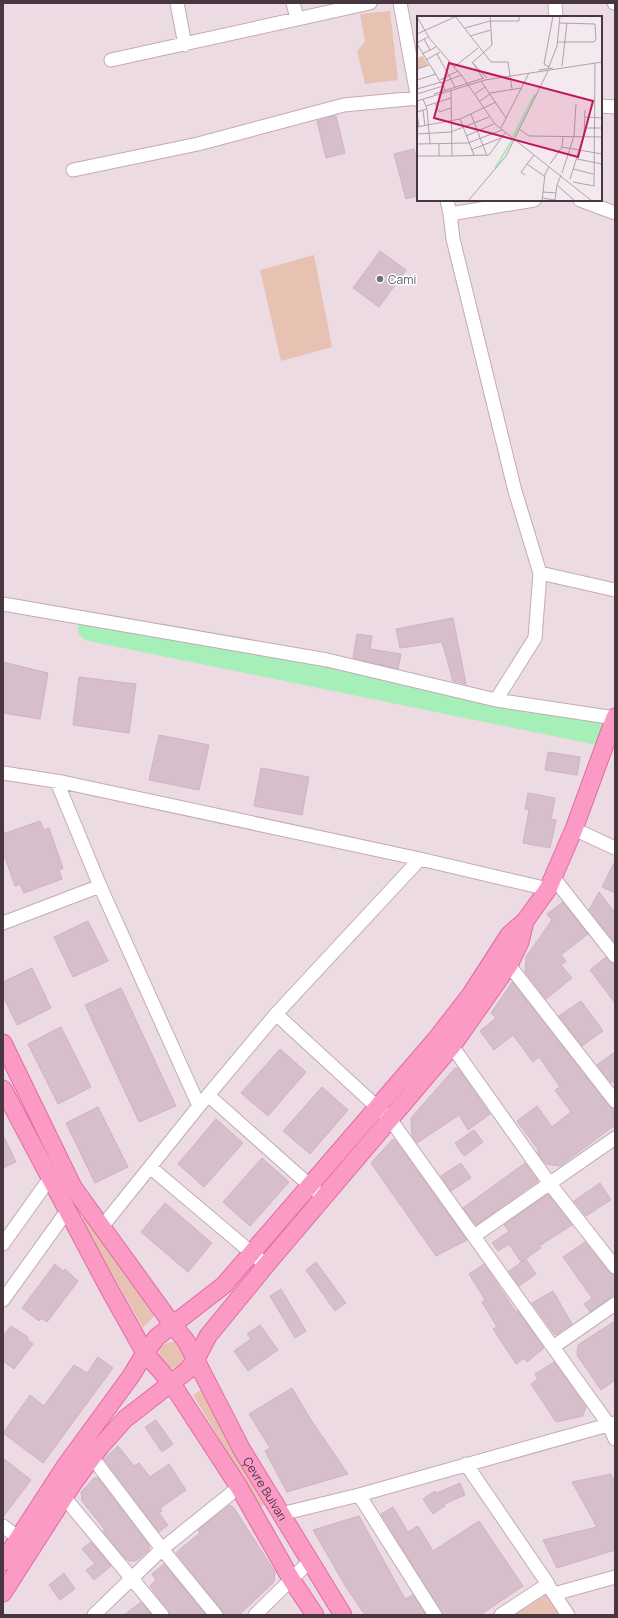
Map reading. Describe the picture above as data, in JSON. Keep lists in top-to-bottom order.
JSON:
{
  "streets": {
    "main road": ["Çevre Bulvarı"]
  },
  "places": ["Cami"]
}
